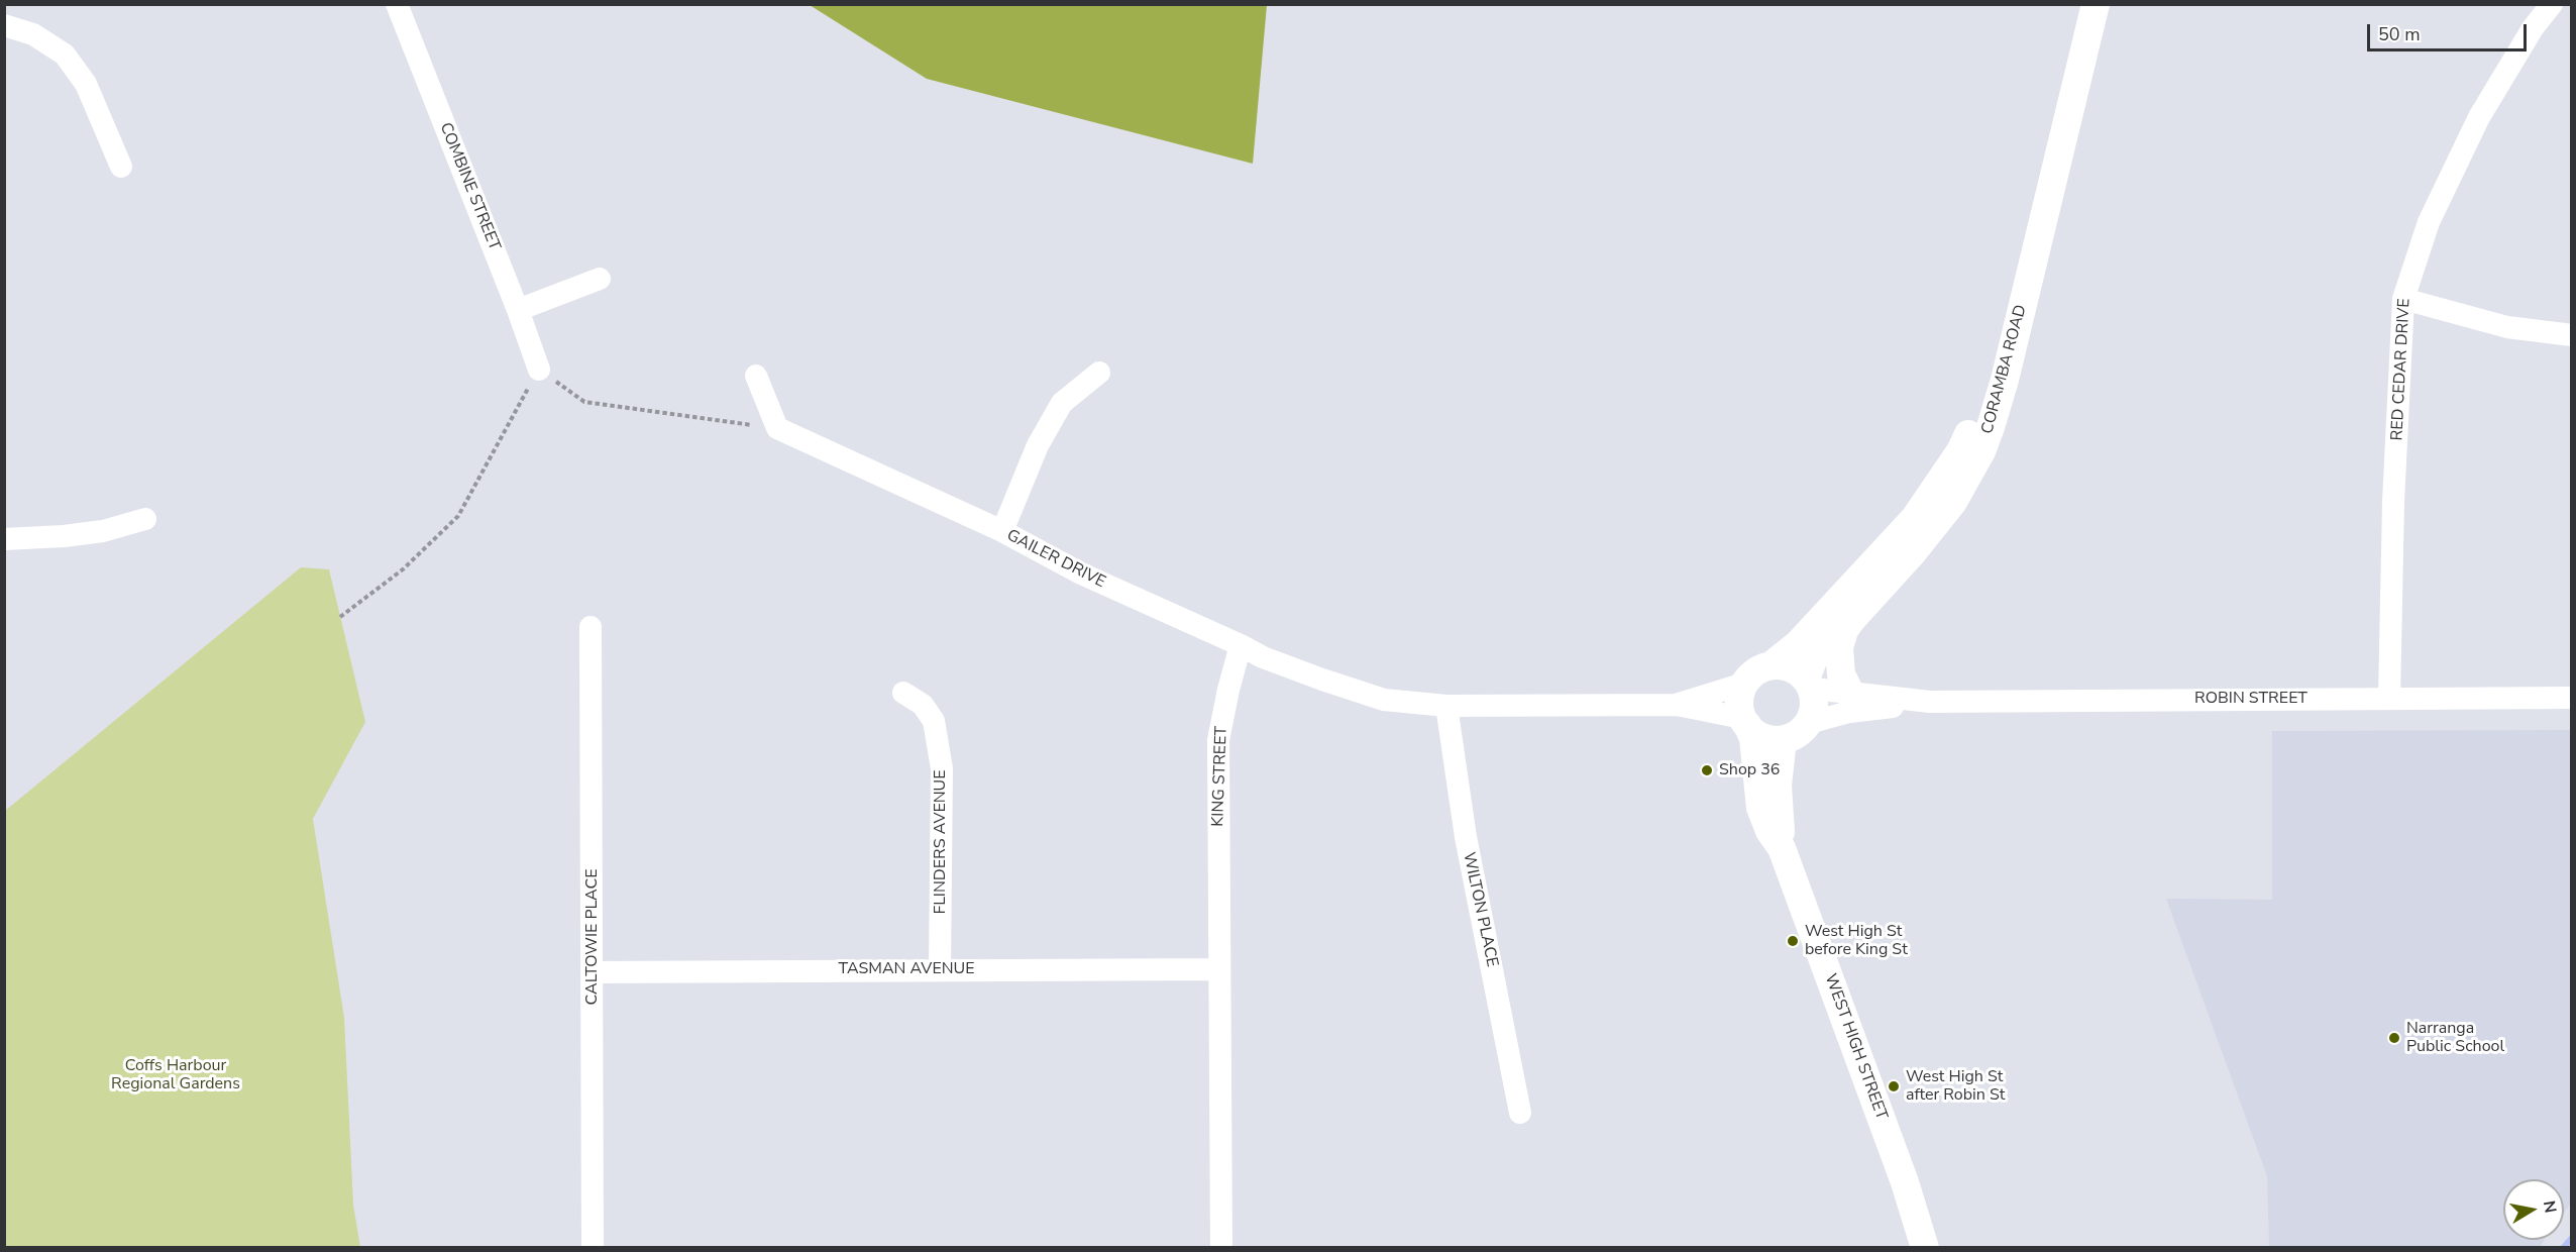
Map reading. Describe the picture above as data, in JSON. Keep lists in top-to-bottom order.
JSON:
{
  "streets": {
    "main road": ["CORAMBA ROAD", "WEST HIGH STREET"],
    "street": [
      "COMBINE STREET",
      "RED CEDAR DRIVE",
      "GAILER DRIVE",
      "ROBIN STREET",
      "KING STREET",
      "FLINDERS AVENUE",
      "WILTON PLACE",
      "CALTOWIE PLACE",
      "TASMAN AVENUE"
    ]
  },
  "crossings": [
    ["CORAMBA ROAD", "ROBIN STREET"],
    ["CORAMBA ROAD", "WEST HIGH STREET"],
    ["RED CEDAR DRIVE", "ROBIN STREET"],
    ["GAILER DRIVE", "KING STREET"],
    ["ROBIN STREET", "WEST HIGH STREET"],
    ["KING STREET", "TASMAN AVENUE"],
    ["FLINDERS AVENUE", "TASMAN AVENUE"],
    ["CALTOWIE PLACE", "TASMAN AVENUE"]
  ],
  "parks": ["Coffs Harbour Regional Gardens"],
  "places": [
    "Shop 36",
    "West High St before King St",
    "Narranga Public School",
    "West High St after Robin St"
  ],
  "scale_bar": "50 m",
  "north": "right"
}
